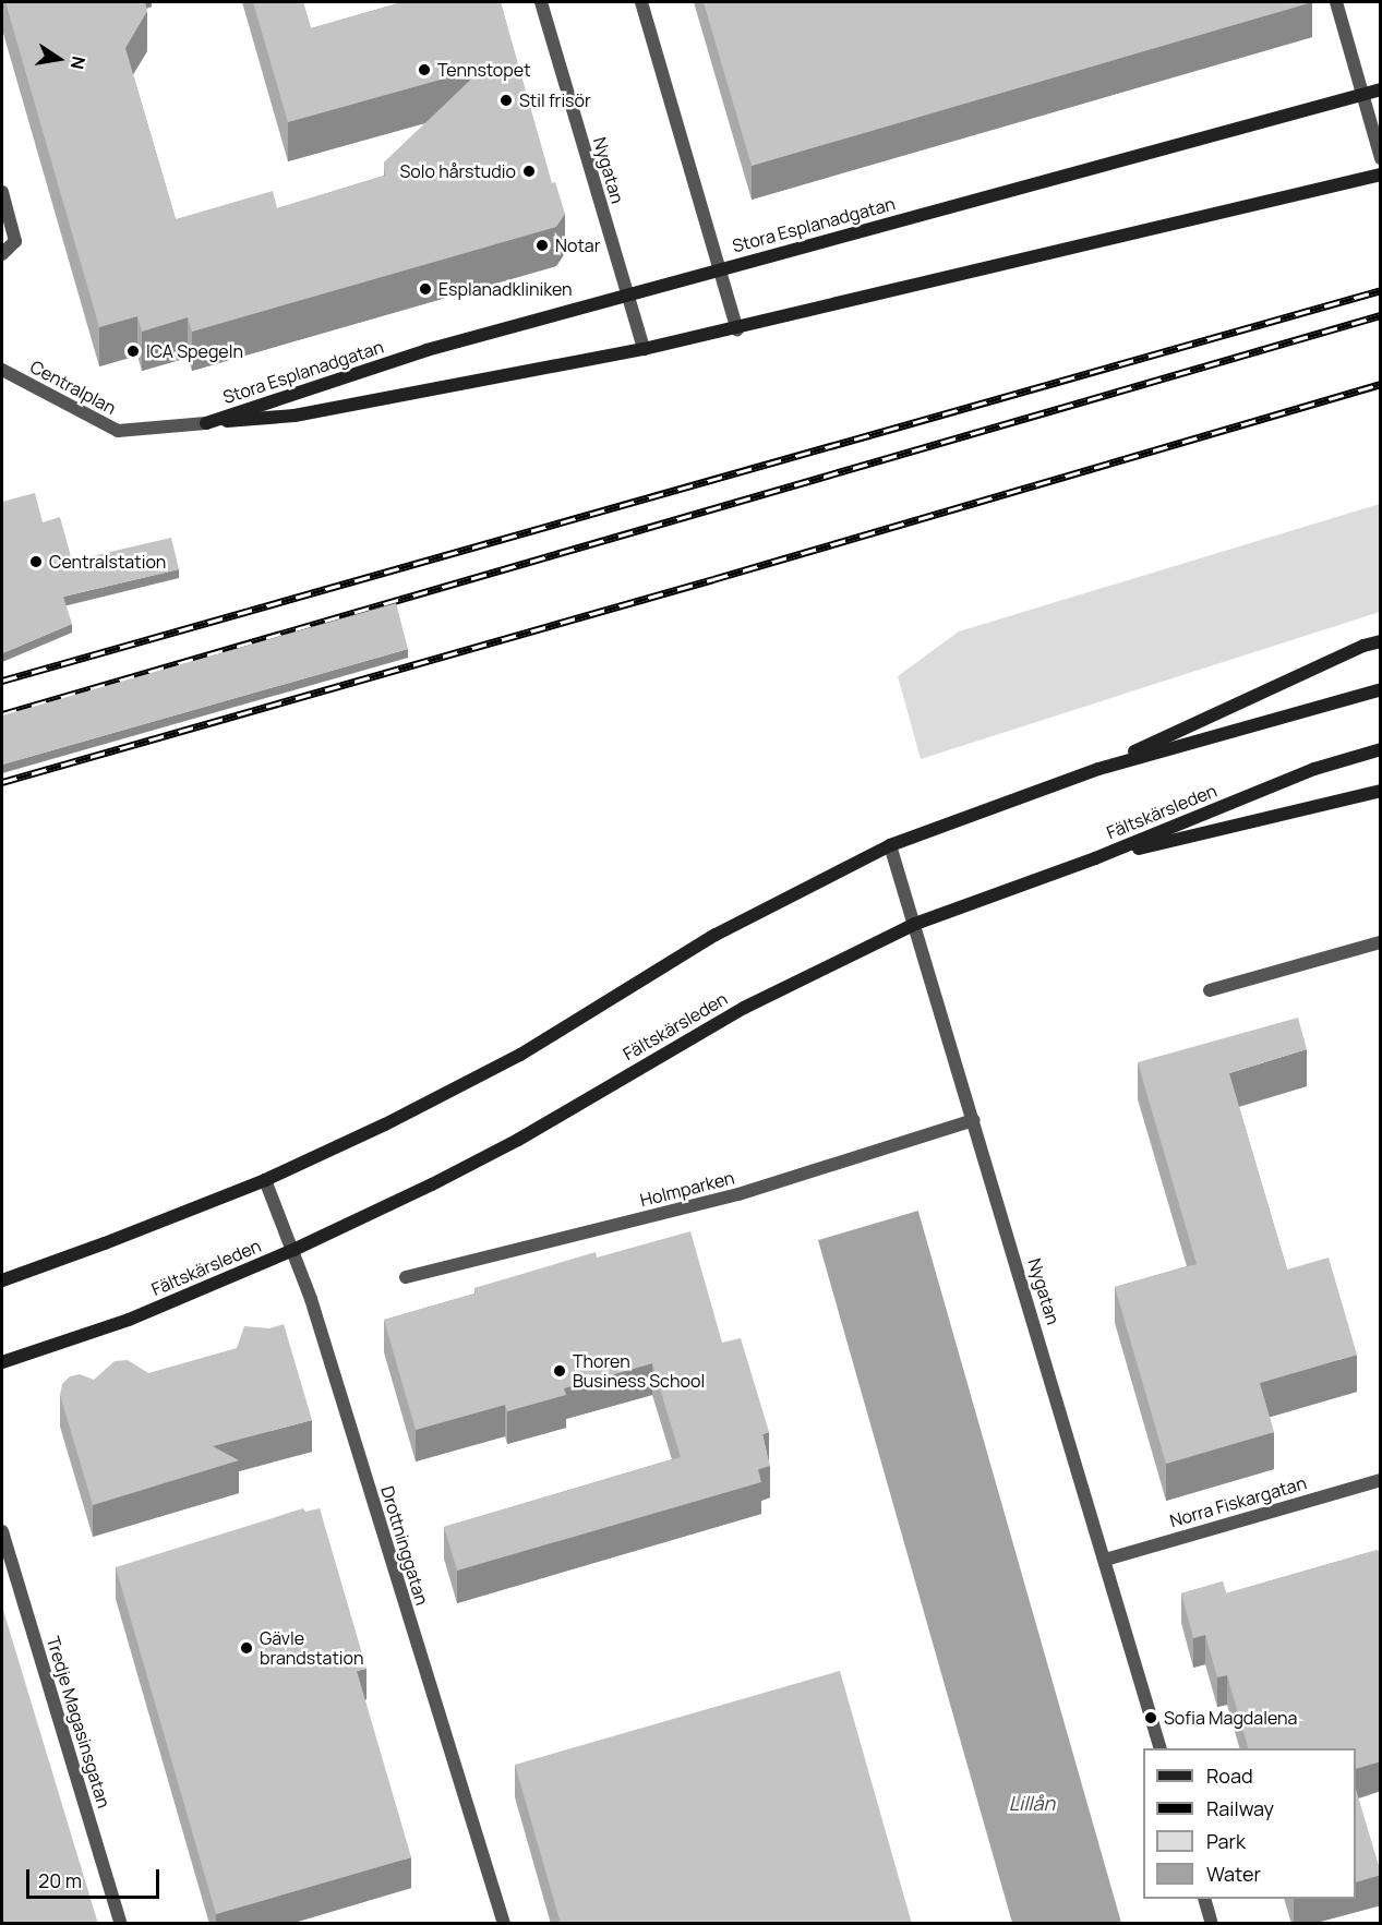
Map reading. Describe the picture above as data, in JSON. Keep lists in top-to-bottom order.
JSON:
{
  "streets": {
    "main road": ["Stora Esplanadgatan", "Fältskärsleden"],
    "street": [
      "Nygatan",
      "Centralplan",
      "Holmparken",
      "Norra Fiskargatan",
      "Drottninggatan",
      "Tredje Magasinsgatan"
    ]
  },
  "crossings": [
    ["Nygatan", "Stora Esplanadgatan"],
    ["Nygatan", "Fältskärsleden"],
    ["Nygatan", "Holmparken"],
    ["Nygatan", "Norra Fiskargatan"],
    ["Stora Esplanadgatan", "Centralplan"],
    ["Fältskärsleden", "Drottninggatan"]
  ],
  "water": ["Lillån"],
  "places": [
    "Tennstopet",
    "Stil frisör",
    "Solo hårstudio",
    "Notar",
    "Esplanadkliniken",
    "ICA Spegeln",
    "Centralstation",
    "Thoren Business School",
    "Gävle brandstation",
    "Sofia Magdalena"
  ],
  "legend": [
    "Road",
    "Railway",
    "Park",
    "Water"
  ],
  "scale_bar": "20 m",
  "north": "right"
}
